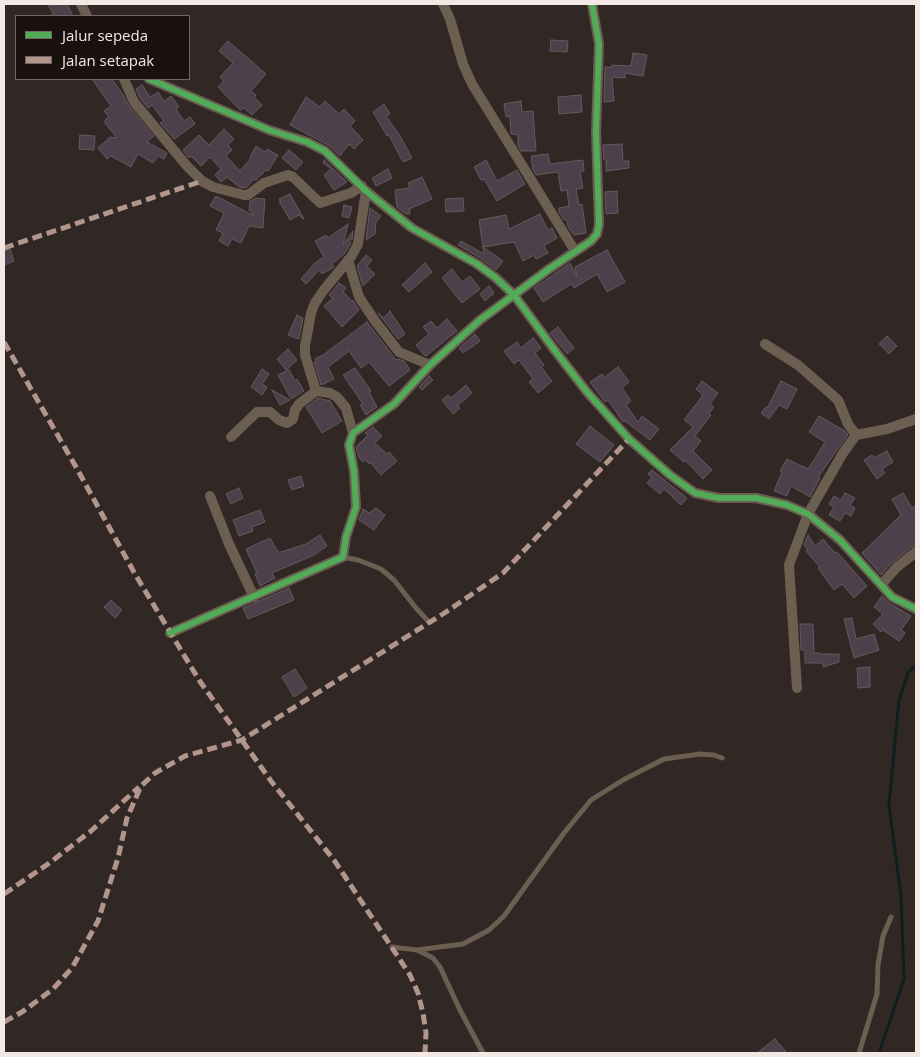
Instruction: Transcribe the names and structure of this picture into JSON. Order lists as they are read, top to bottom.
{
  "legend": ["Jalur sepeda", "Jalan setapak"]
}
